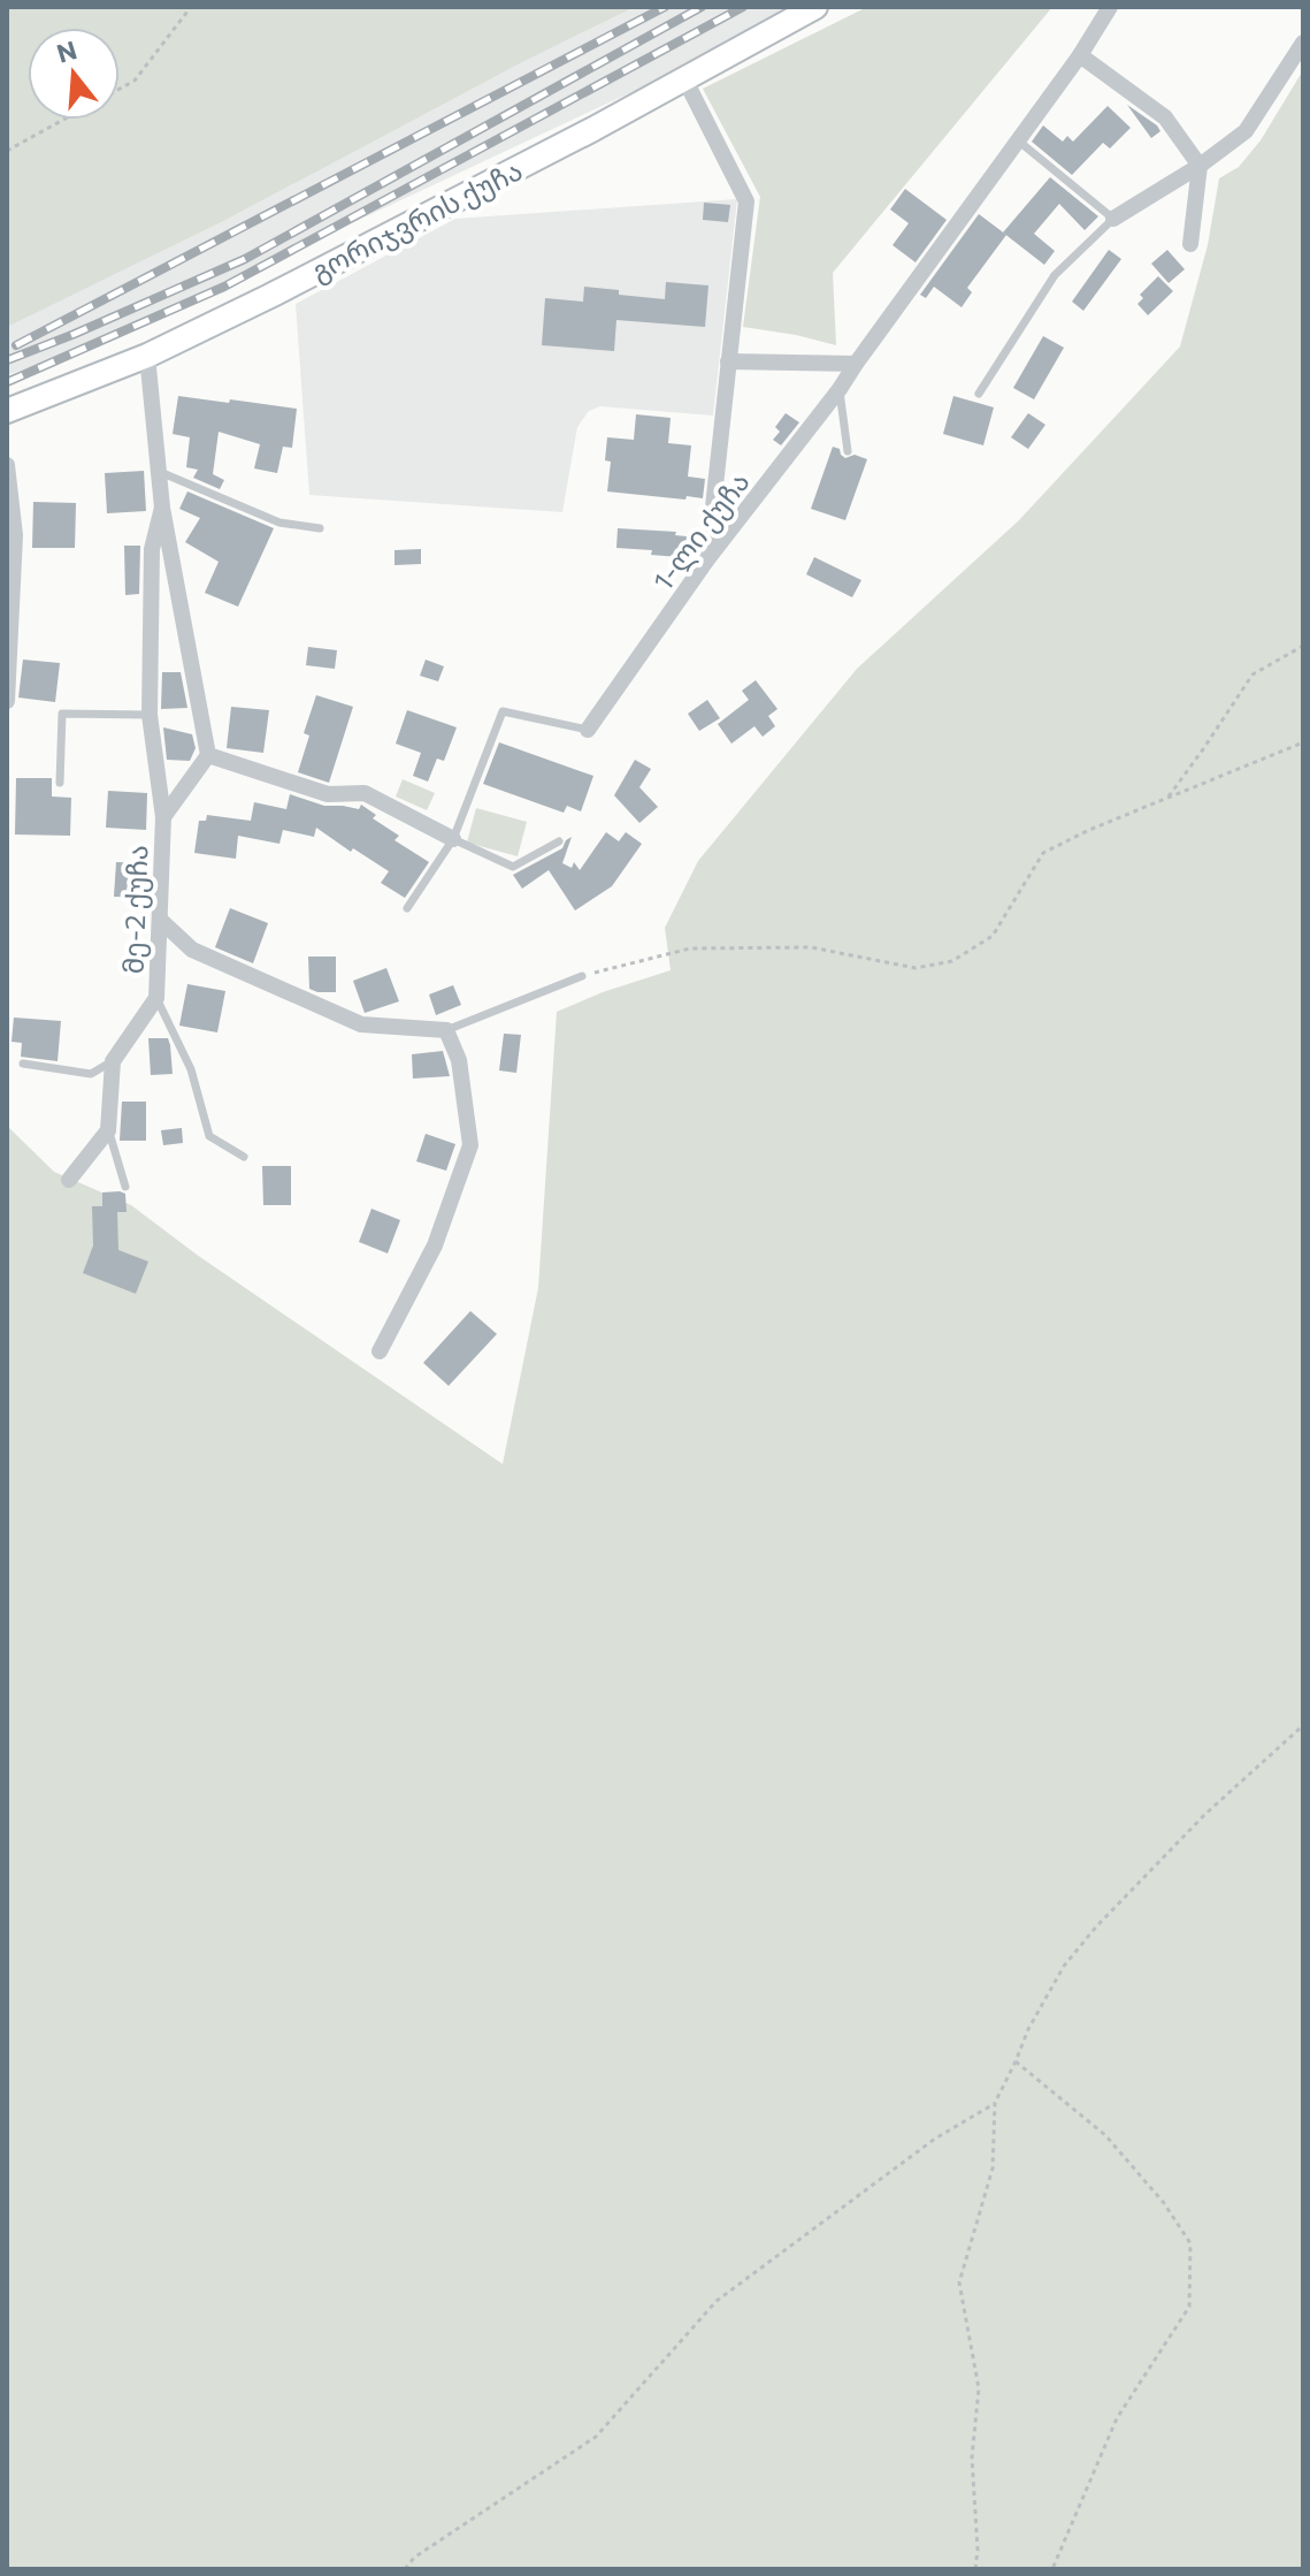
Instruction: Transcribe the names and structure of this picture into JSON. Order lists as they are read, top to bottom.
{
  "streets": {
    "main road": ["გორიჯვრის ქუჩა"],
    "street": ["1-ლი ქუჩა", "მე-2 ქუჩა"]
  },
  "crossings": [
    ["გორიჯვრის ქუჩა", "მე-2 ქუჩა"]
  ],
  "north": "top"
}
